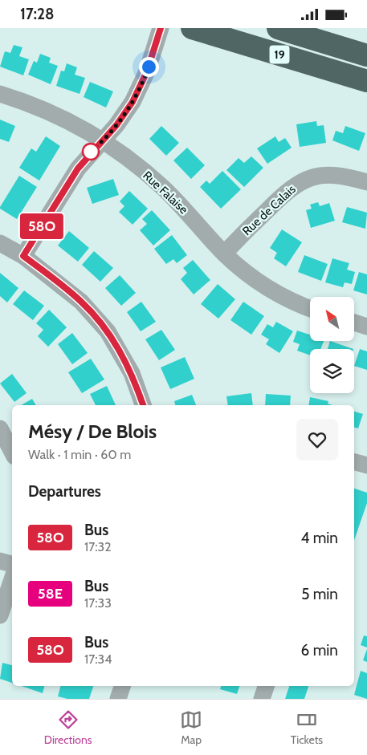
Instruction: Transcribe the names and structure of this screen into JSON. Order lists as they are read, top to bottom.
{
  "streets": {
    "highway": ["19"],
    "street": ["Rue Falaise", "Rue de Calais"]
  },
  "crossings": [
    ["Rue Falaise", "Rue de Calais"]
  ],
  "lines": ["bus line 58O"],
  "north": "top left",
  "page": {
    "status": "17:28",
    "on_map": "58O",
    "heading": [
      ["Mésy / De Blois", "Walk · 1 min · 60 m"],
      "Departures"
    ],
    "list": [
      {
        "mark": "58O",
        "name": "Bus",
        "note": "17:32",
        "value": "4 min"
      },
      {
        "mark": "58E",
        "name": "Bus",
        "note": "17:33",
        "value": "5 min"
      },
      {
        "mark": "58O",
        "name": "Bus",
        "note": "17:34",
        "value": "6 min"
      }
    ],
    "tabs": ["Directions", "Map", "Tickets"]
  }
}
